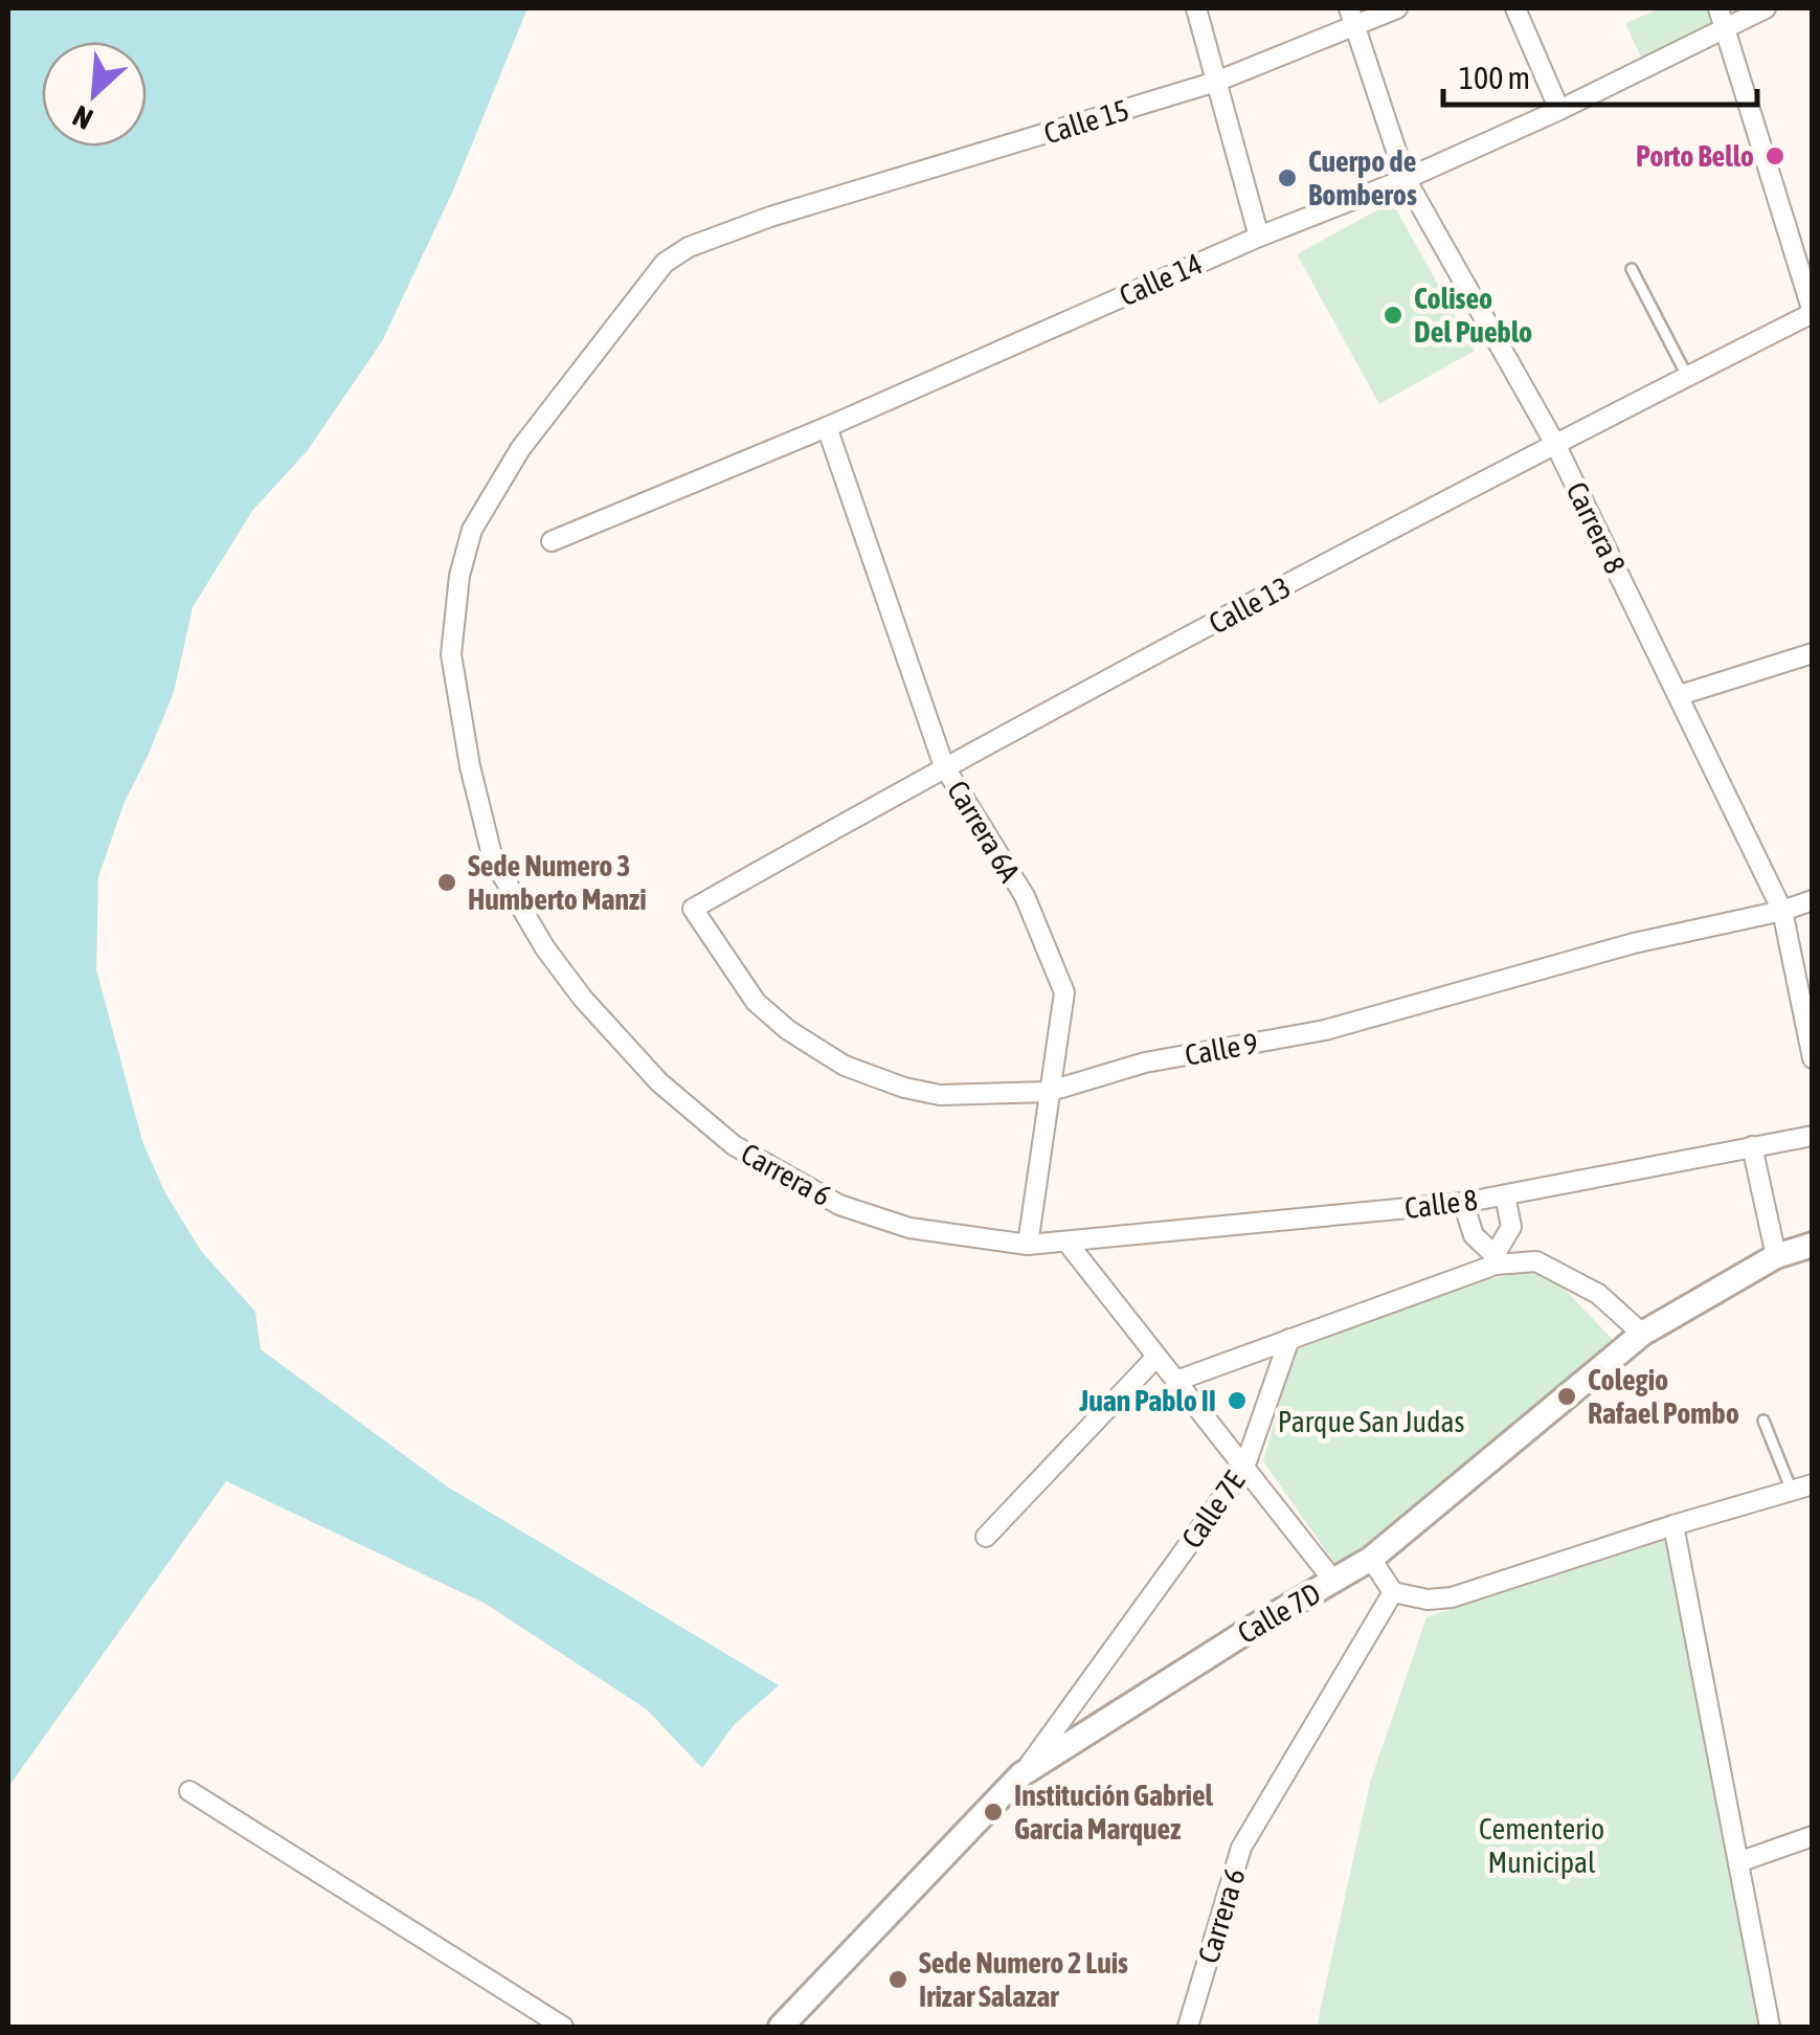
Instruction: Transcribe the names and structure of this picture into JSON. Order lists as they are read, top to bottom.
{
  "streets": {
    "main road": ["Calle 7D"],
    "street": [
      "Calle 15",
      "Calle 14",
      "Carrera 8",
      "Calle 13",
      "Carrera 6A",
      "Calle 9",
      "Carrera 6",
      "Calle 8",
      "Calle 7E"
    ]
  },
  "crossings": [
    ["Calle 15", "Carrera 8"],
    ["Calle 15", "Carrera 6"],
    ["Calle 14", "Carrera 8"],
    ["Calle 14", "Carrera 6A"],
    ["Carrera 8", "Calle 13"],
    ["Carrera 8", "Calle 9"],
    ["Calle 13", "Carrera 6A"],
    ["Calle 13", "Calle 9"],
    ["Carrera 6A", "Calle 9"],
    ["Carrera 6A", "Carrera 6"],
    ["Carrera 6", "Calle 8"],
    ["Calle 7E", "Calle 7D"]
  ],
  "parks": ["Parque San Judas", "Cementerio Municipal"],
  "places": [
    "Porto Bello",
    "Cuerpo de Bomberos",
    "Coliseo Del Pueblo",
    "Sede Numero 3 Humberto Manzi",
    "Colegio Rafael Pombo",
    "Juan Pablo II",
    "Institución Gabriel Garcia Marquez",
    "Sede Numero 2 Luis Irizar Salazar"
  ],
  "scale_bar": "100 m",
  "north": "bottom left"
}
